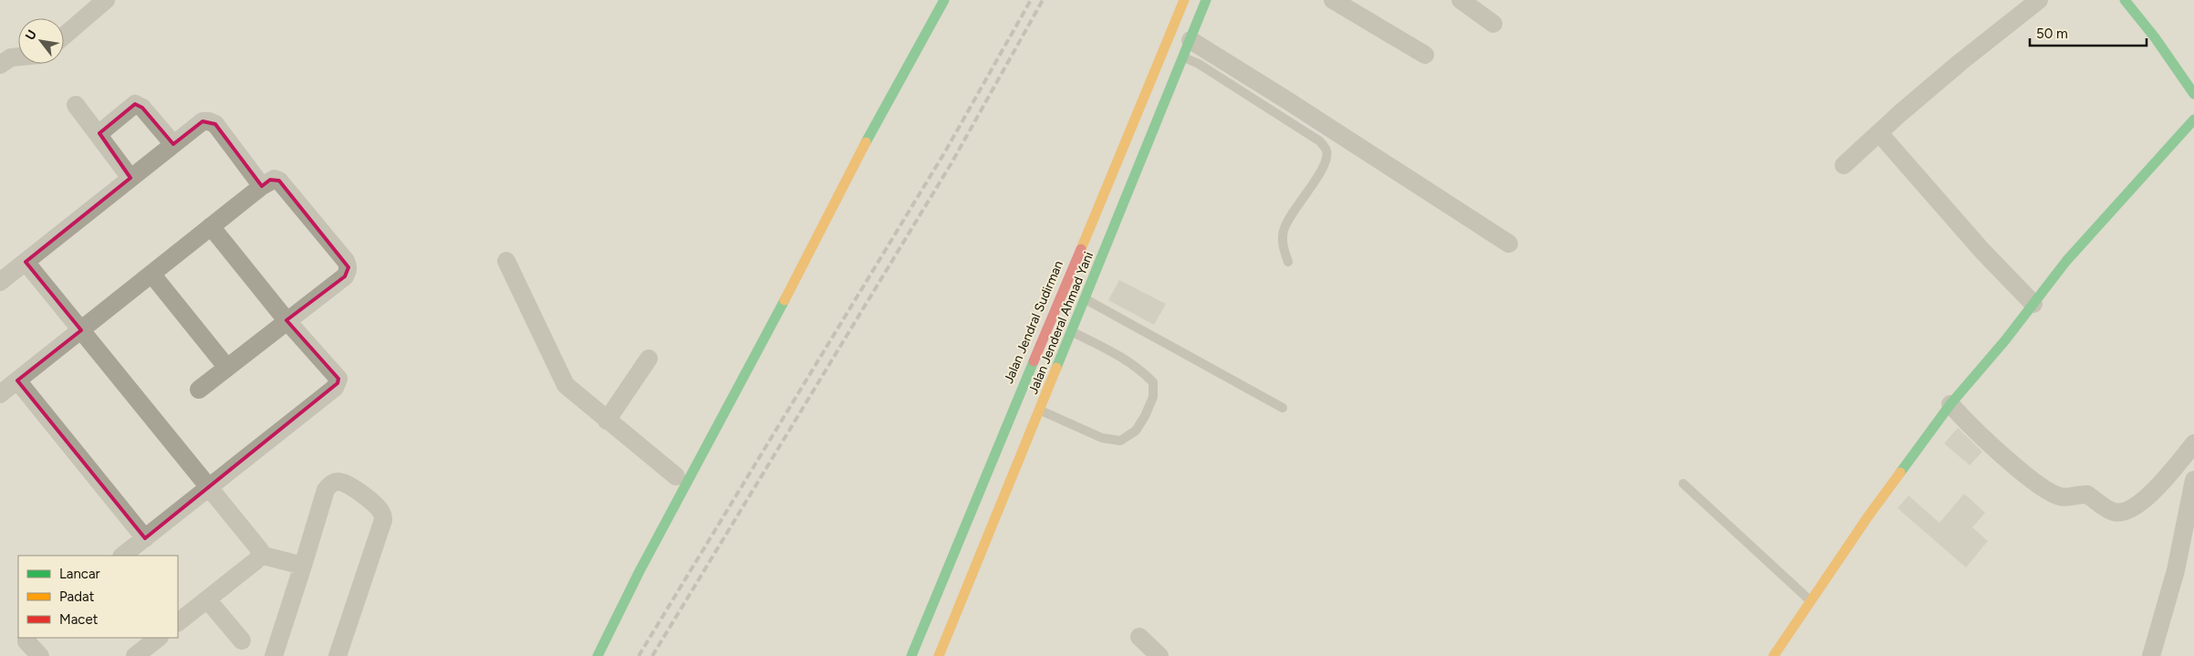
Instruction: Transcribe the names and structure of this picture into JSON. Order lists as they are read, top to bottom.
{
  "streets": {
    "main road": ["Jalan Jendral Sudirman", "Jalan Jenderal Ahmad Yani"]
  },
  "crossings": [
    ["Jalan Jendral Sudirman", "Jalan Jenderal Ahmad Yani"]
  ],
  "legend": ["Lancar", "Padat", "Macet"],
  "scale_bar": "50 m",
  "north": "top left"
}
